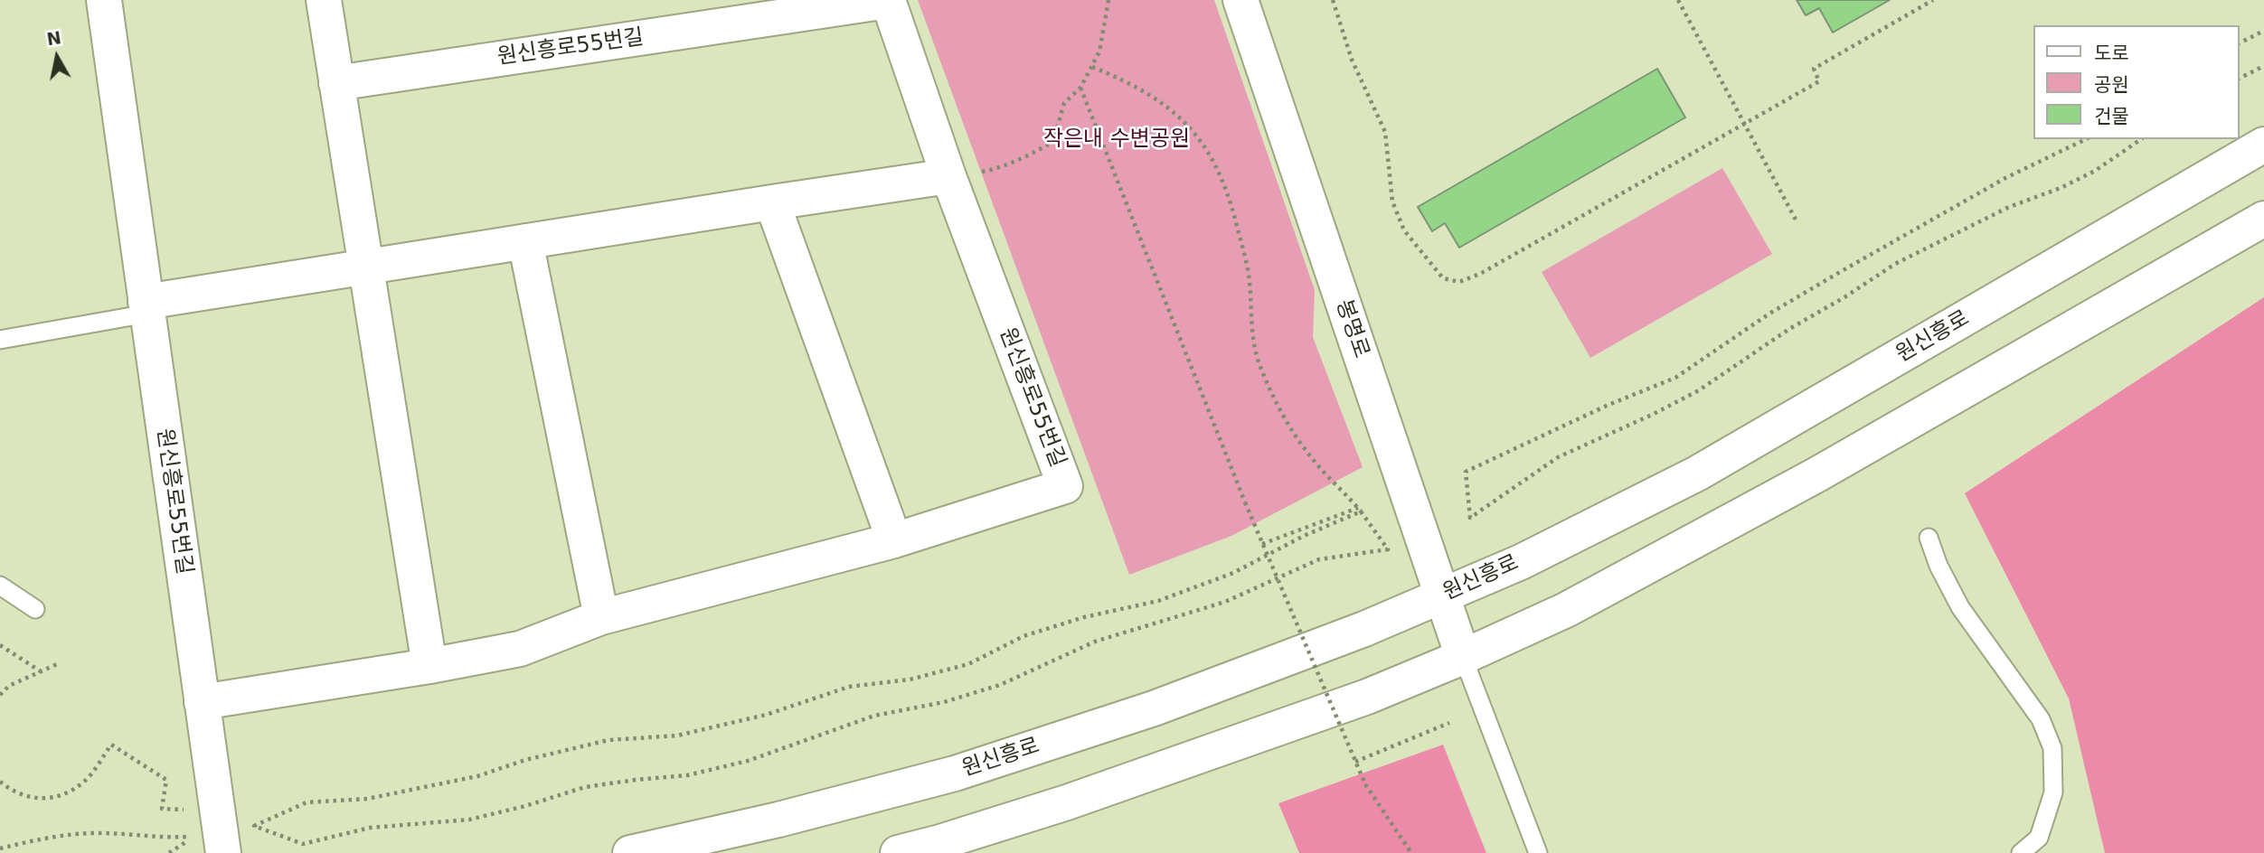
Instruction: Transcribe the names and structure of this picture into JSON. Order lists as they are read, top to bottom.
{
  "streets": {
    "street": ["원신흥로55번길", "봉명로", "원신흥로"]
  },
  "crossings": [
    ["봉명로", "원신흥로"]
  ],
  "parks": ["작은내 수변공원"],
  "legend": ["도로", "공원", "건물"],
  "north": "top"
}
